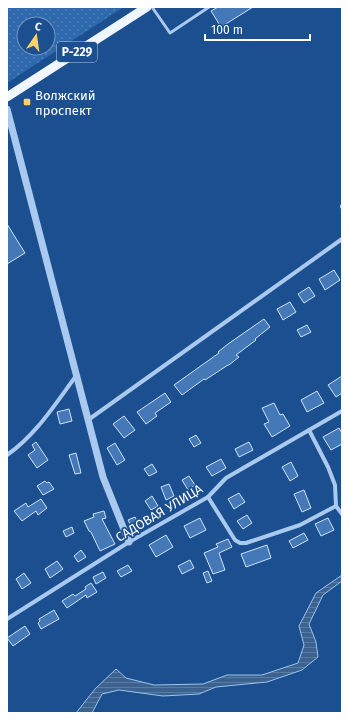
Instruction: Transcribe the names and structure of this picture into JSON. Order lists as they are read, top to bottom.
{
  "streets": {
    "main road": ["Р-229"],
    "street": ["САДОВАЯ УЛИЦА"]
  },
  "places": {
    "transit": ["Волжский проспект"]
  },
  "scale_bar": "100 m",
  "north": "top"
}
